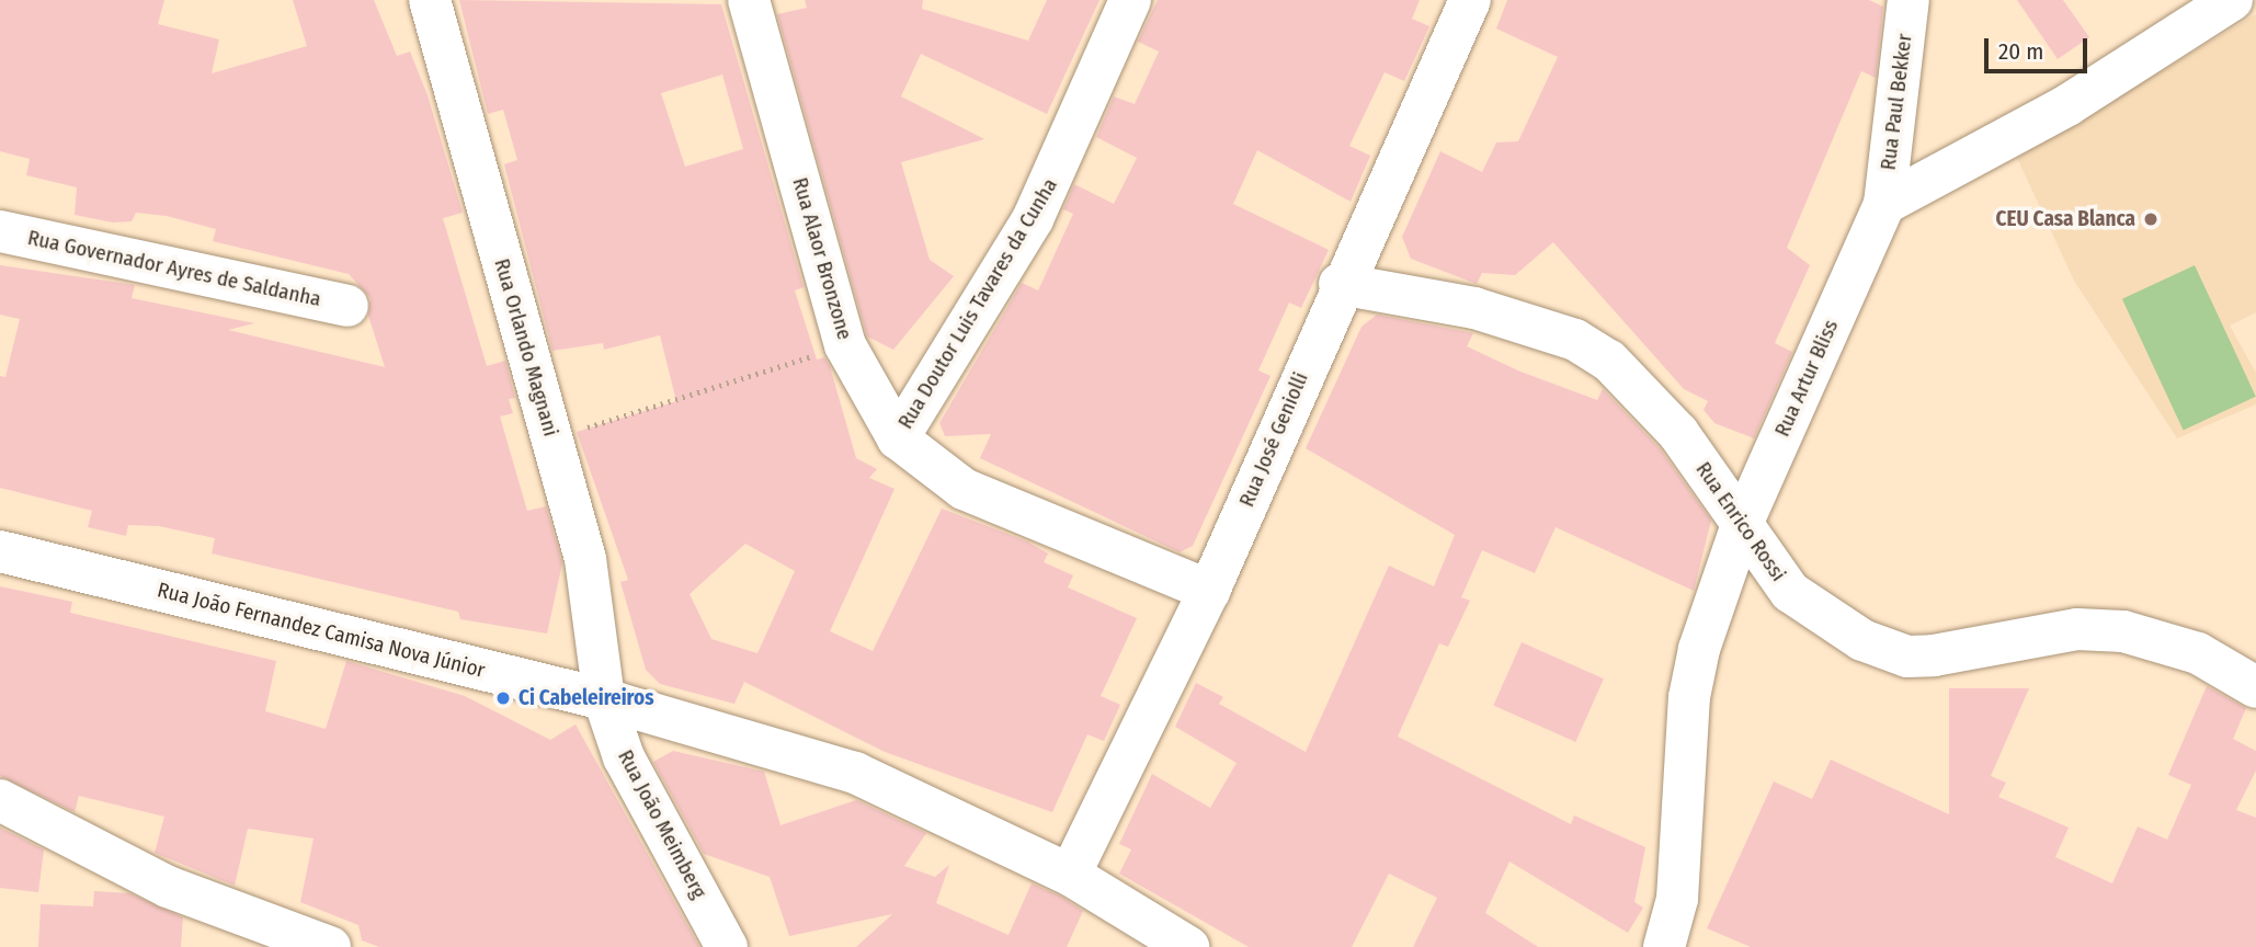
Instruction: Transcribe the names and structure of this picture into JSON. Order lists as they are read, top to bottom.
{
  "streets": {
    "street": [
      "Rua Paul Bekker",
      "Rua Alaor Bronzone",
      "Rua Governador Ayres de Saldanha",
      "Rua Doutor Luis Tavares da Cunha",
      "Rua Orlando Magnani",
      "Rua Artur Bliss",
      "Rua José Geniolli",
      "Rua Enrico Rossi",
      "Rua João Fernandez Camisa Nova Júnior",
      "Rua João Meimberg"
    ]
  },
  "crossings": [
    ["Rua Paul Bekker", "Rua Artur Bliss"],
    ["Rua Alaor Bronzone", "Rua Doutor Luis Tavares da Cunha"],
    ["Rua Alaor Bronzone", "Rua José Geniolli"],
    ["Rua Orlando Magnani", "Rua João Fernandez Camisa Nova Júnior"],
    ["Rua Orlando Magnani", "Rua João Meimberg"],
    ["Rua Artur Bliss", "Rua Enrico Rossi"],
    ["Rua José Geniolli", "Rua Enrico Rossi"],
    ["Rua José Geniolli", "Rua João Fernandez Camisa Nova Júnior"],
    ["Rua João Fernandez Camisa Nova Júnior", "Rua João Meimberg"]
  ],
  "places": ["CEU Casa Blanca", "Ci Cabeleireiros"],
  "scale_bar": "20 m"
}
